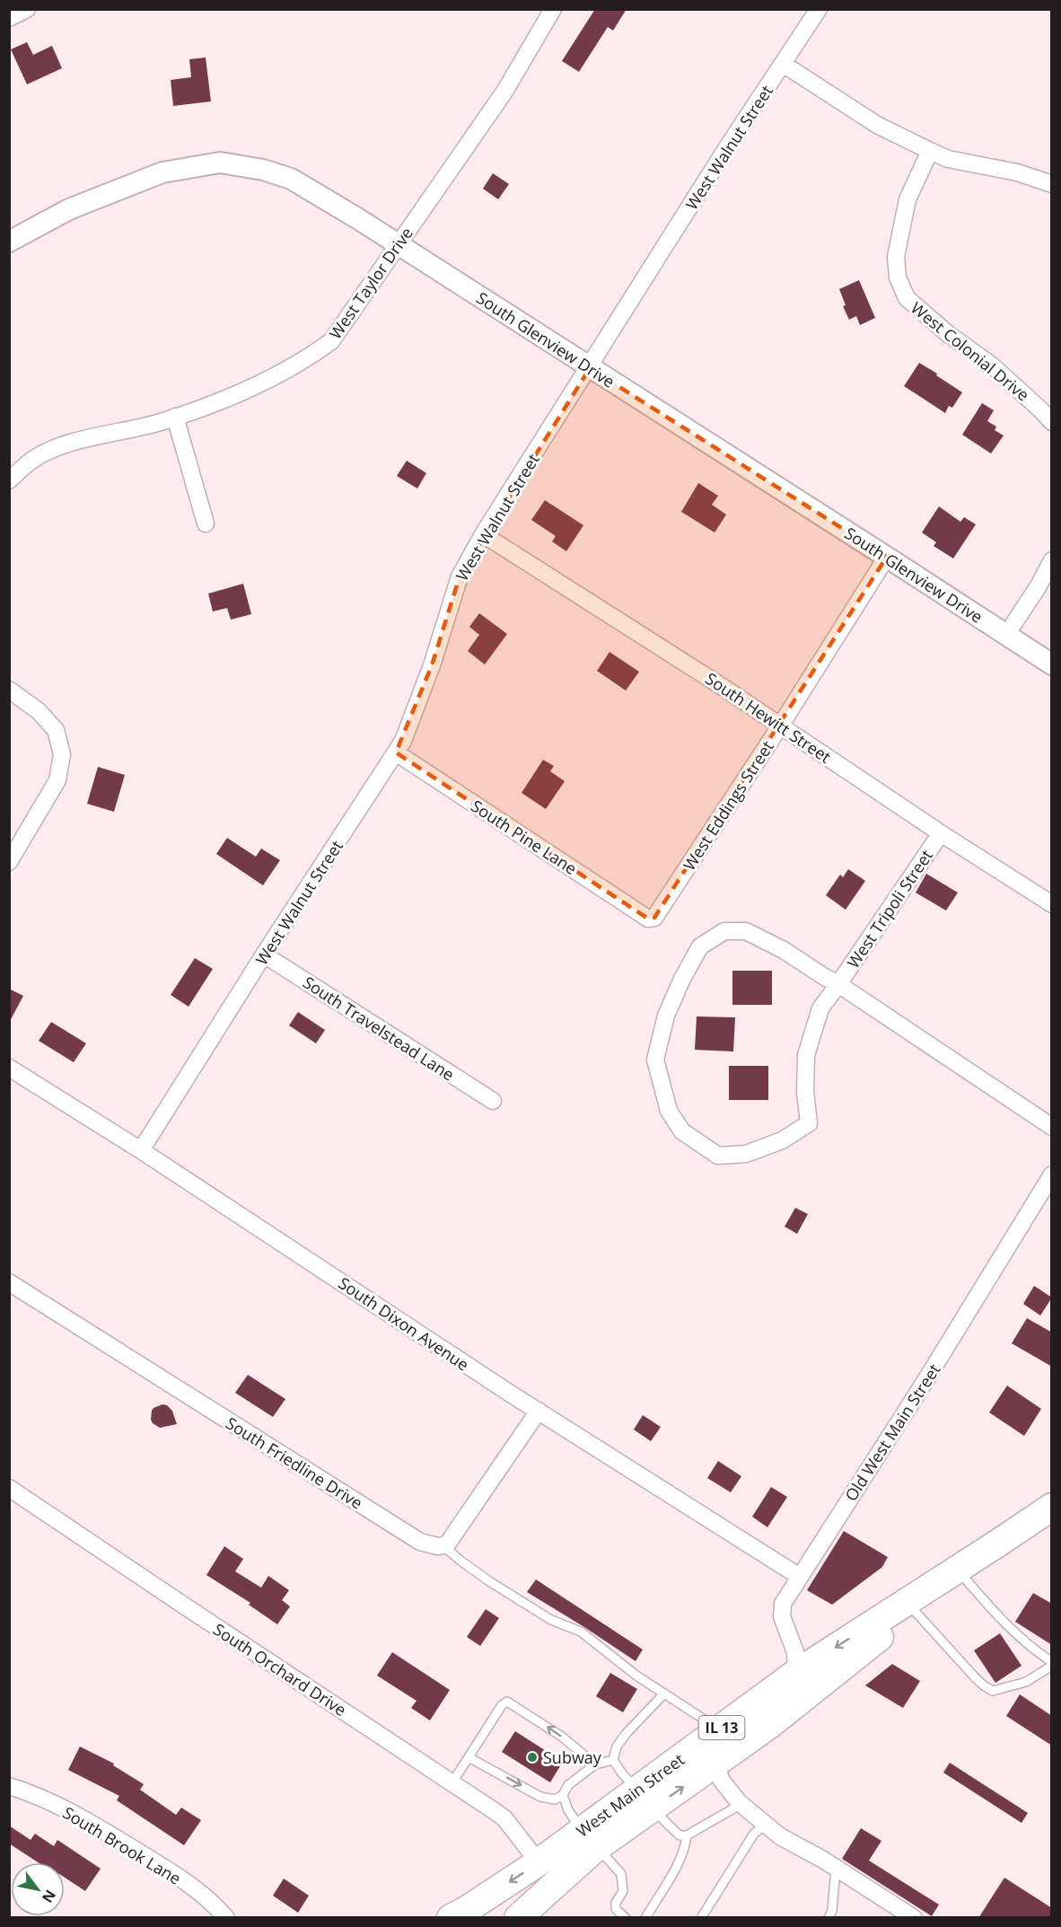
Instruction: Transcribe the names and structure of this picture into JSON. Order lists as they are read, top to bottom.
{
  "streets": {
    "highway": ["IL 13", "West Main Street"],
    "street": [
      "West Walnut Street",
      "West Taylor Drive",
      "South Glenview Drive",
      "West Colonial Drive",
      "South Hewitt Street",
      "West Eddings Street",
      "South Pine Lane",
      "West Tripoli Street",
      "South Travelstead Lane",
      "South Dixon Avenue",
      "Old West Main Street",
      "South Friedline Drive",
      "South Orchard Drive",
      "South Brook Lane"
    ]
  },
  "crossings": [
    ["West Walnut Street", "South Glenview Drive"],
    ["West Walnut Street", "South Hewitt Street"],
    ["West Walnut Street", "South Pine Lane"],
    ["West Walnut Street", "South Travelstead Lane"],
    ["West Walnut Street", "South Dixon Avenue"],
    ["West Taylor Drive", "South Glenview Drive"],
    ["South Glenview Drive", "West Eddings Street"],
    ["South Hewitt Street", "West Eddings Street"],
    ["South Hewitt Street", "West Tripoli Street"],
    ["West Eddings Street", "South Pine Lane"],
    ["South Dixon Avenue", "Old West Main Street"],
    ["Old West Main Street", "West Main Street"],
    ["South Orchard Drive", "West Main Street"]
  ],
  "places": ["Subway"],
  "north": "bottom right"
}
